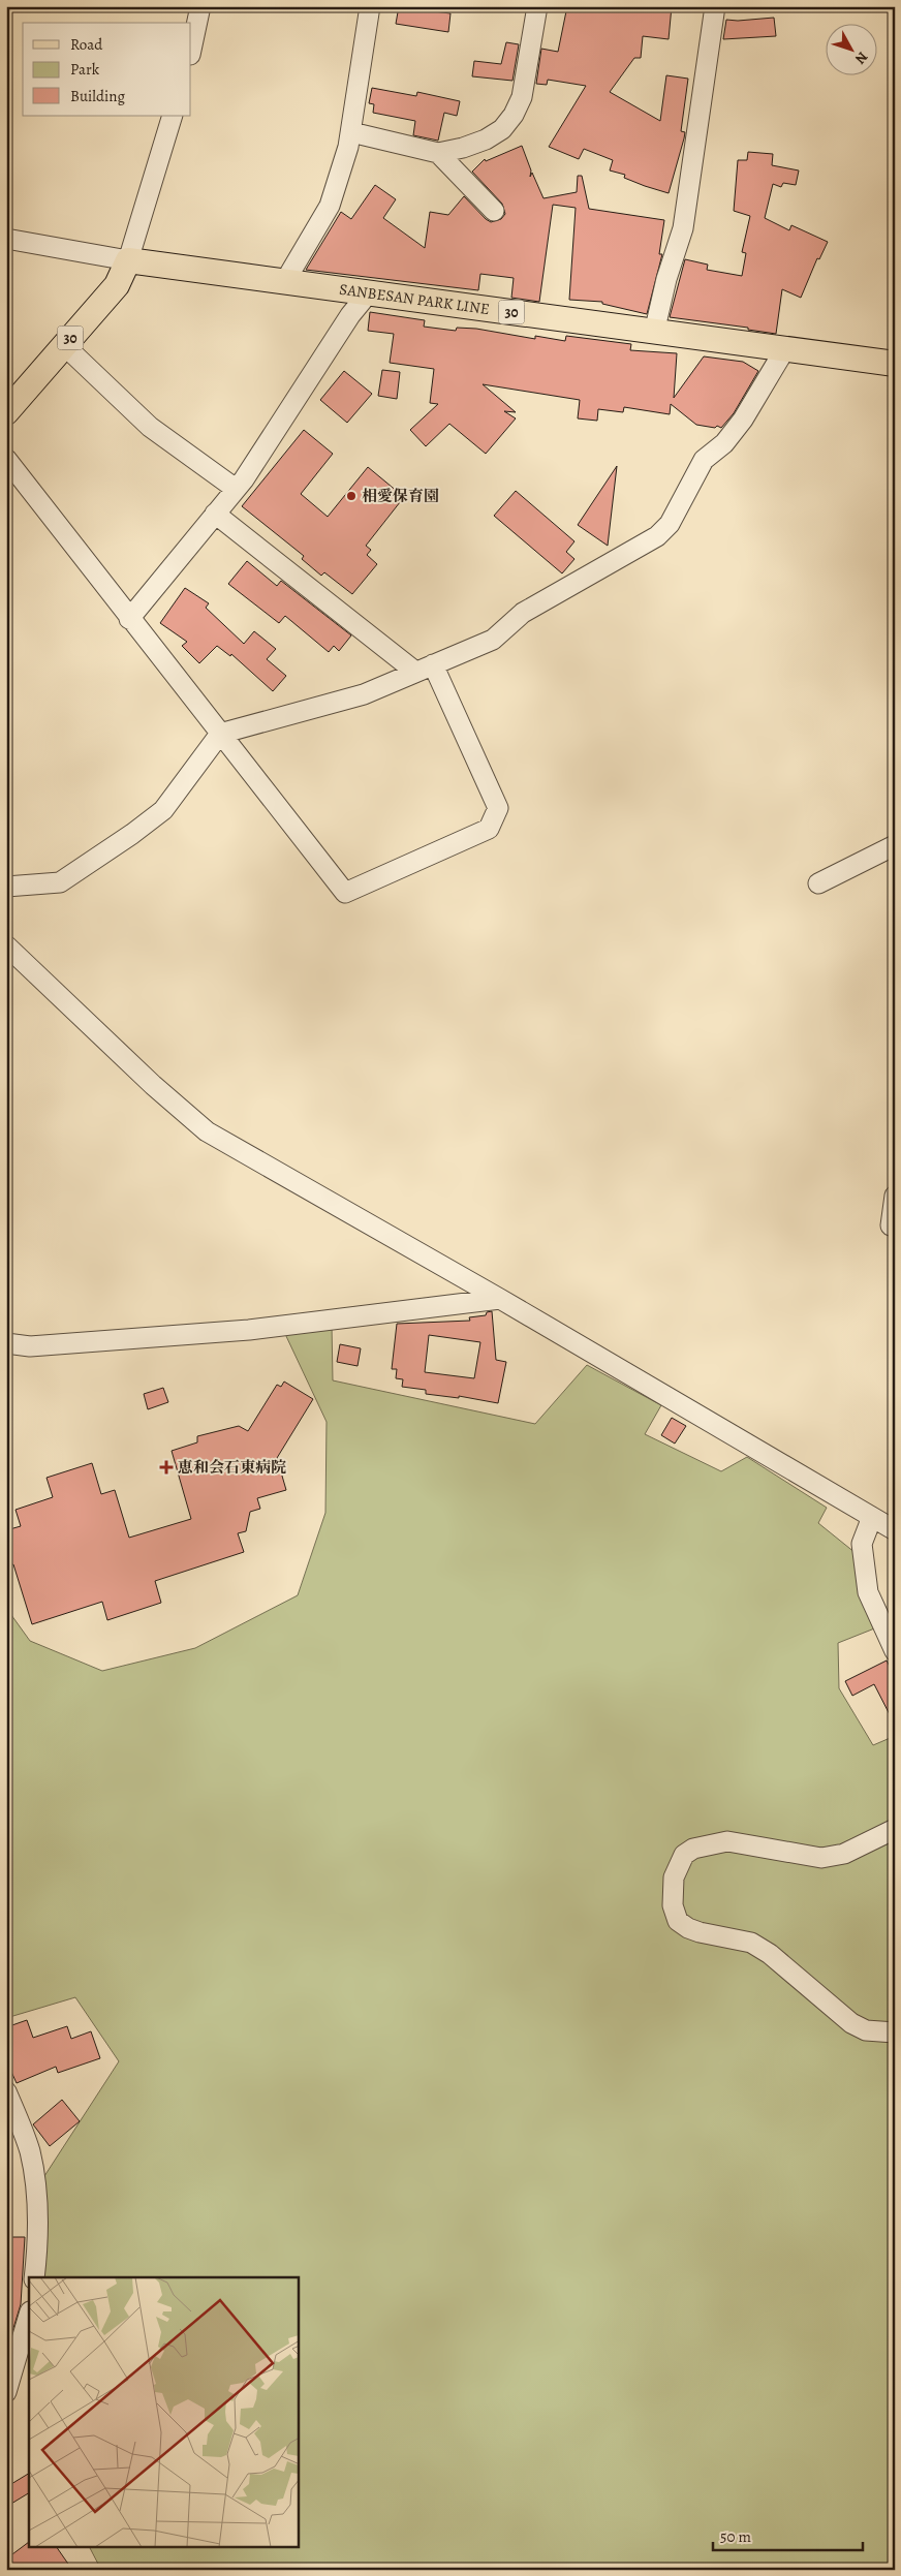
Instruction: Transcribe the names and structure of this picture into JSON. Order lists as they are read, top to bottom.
{
  "streets": {
    "main road": ["SANBESAN PARK LINE", "30"]
  },
  "crossings": [
    ["SANBESAN PARK LINE", "30"]
  ],
  "places": {
    "other": ["相愛保育園"],
    "health": ["恵和会石東病院"]
  },
  "legend": ["Road", "Park", "Building"],
  "scale_bar": "50 m",
  "north": "bottom right"
}
